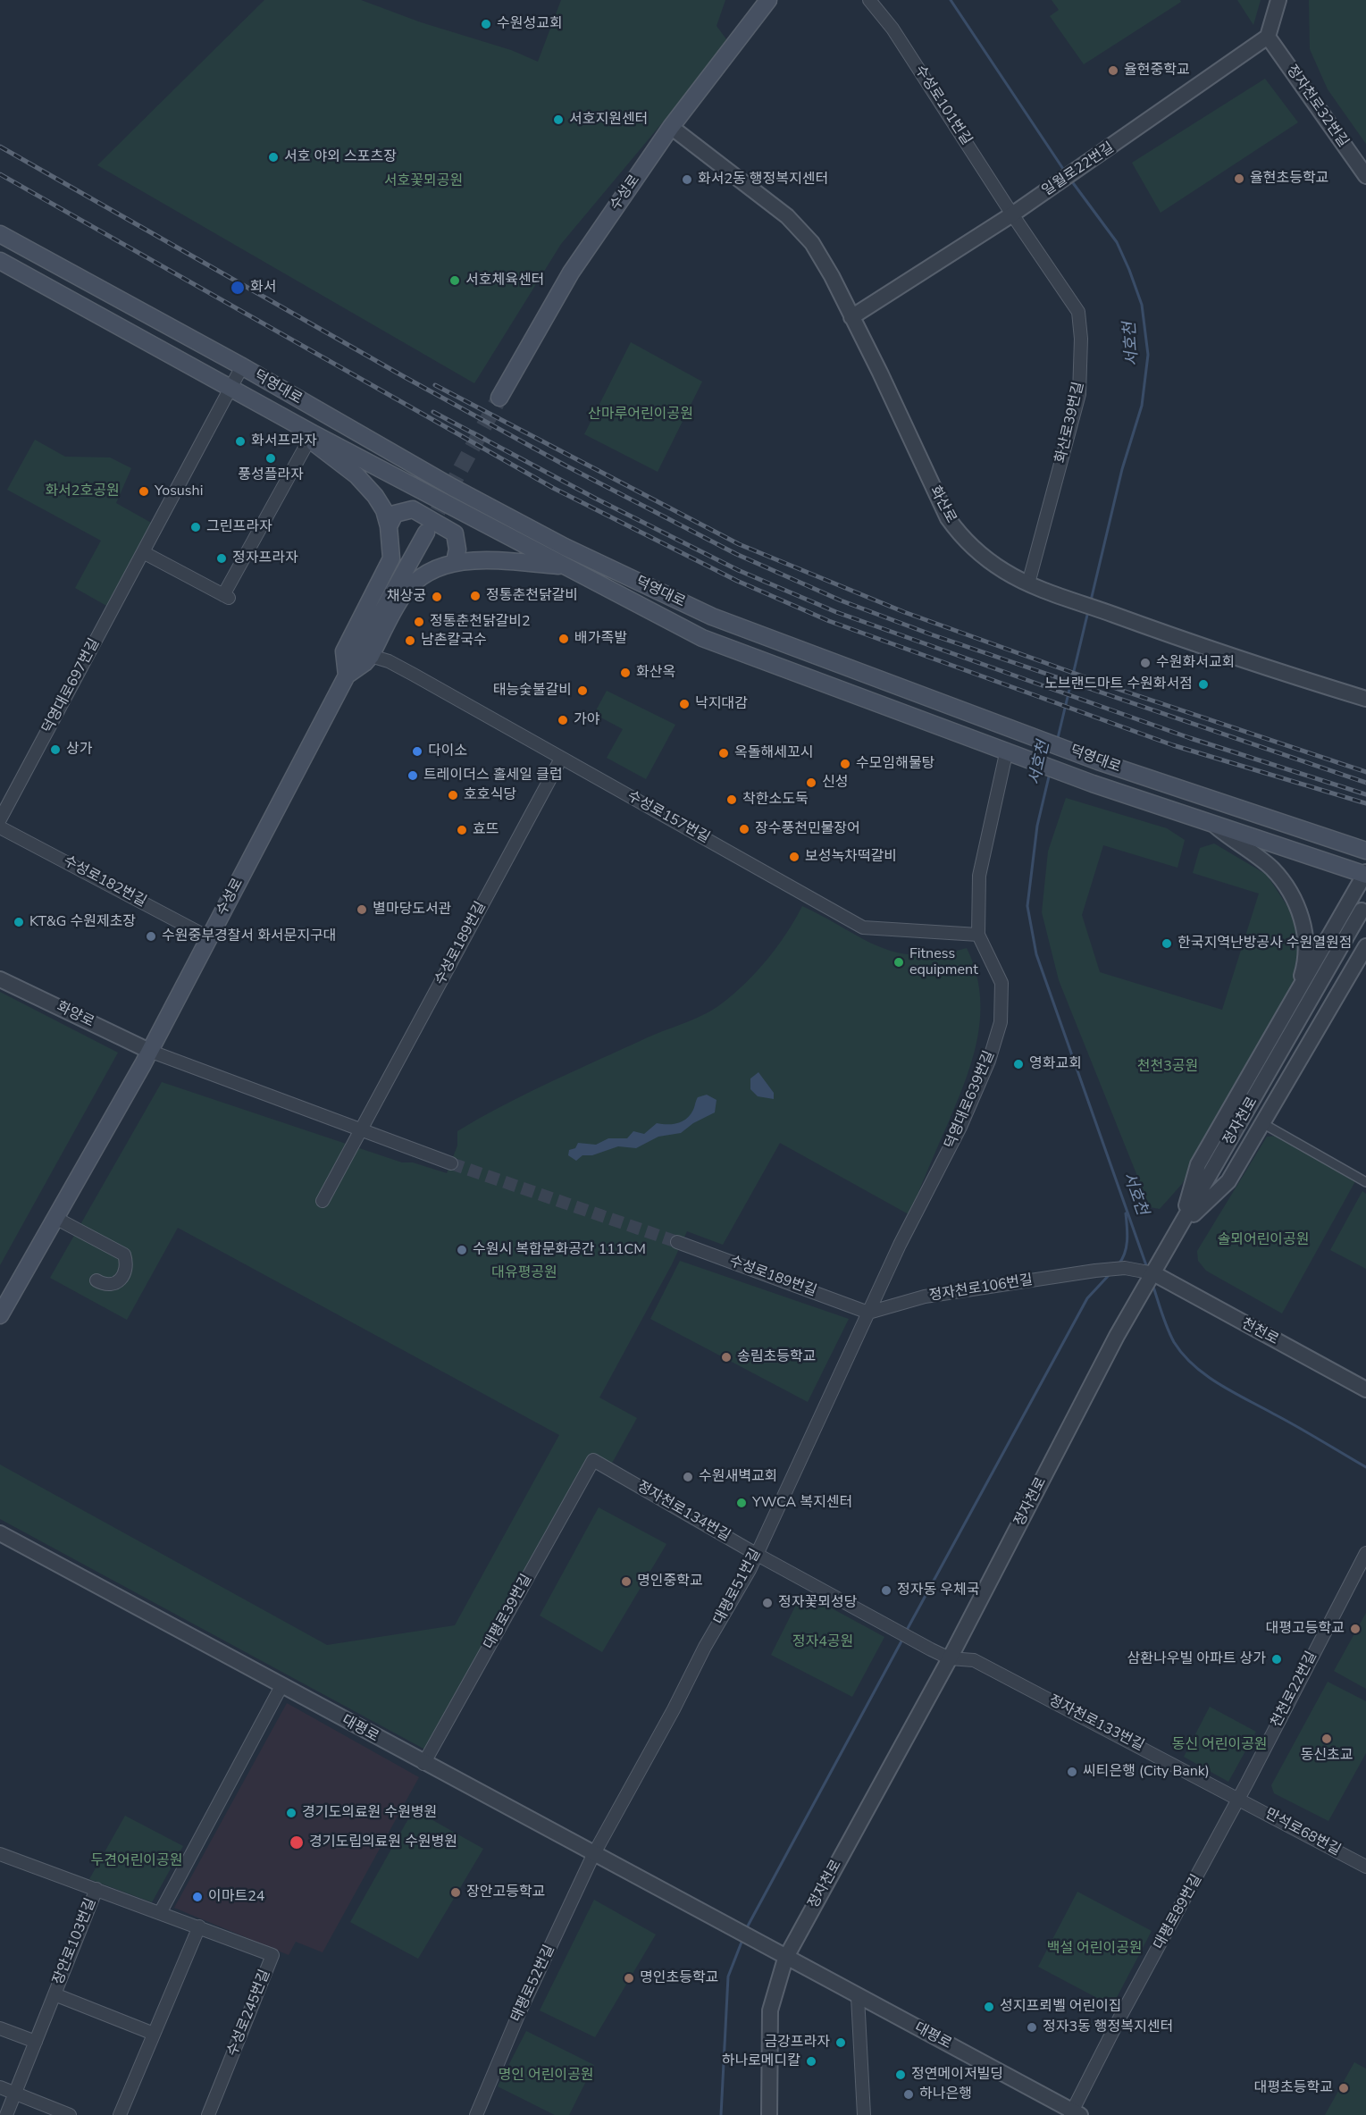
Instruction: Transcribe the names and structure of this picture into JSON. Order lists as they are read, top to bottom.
{
  "streets": {
    "main road": ["수성로", "덕영대로"],
    "street": [
      "수성로101번길",
      "정자천로32번길",
      "일월로22번길",
      "화산로39번길",
      "화산로",
      "덕영대로697번길",
      "수성로157번길",
      "수성로182번길",
      "수성로189번길",
      "화양로",
      "덕영대로639번길",
      "정자천로",
      "정자천로106번길",
      "천천로",
      "정자천로134번길",
      "대평로51번길",
      "대평로39번길",
      "천천로22번길",
      "정자천로133번길",
      "대평로",
      "만석로68번길",
      "대평로89번길",
      "장안로103번길",
      "태평로52번길",
      "수성로245번길"
    ]
  },
  "crossings": [
    ["수성로101번길", "일월로22번길"],
    ["수성로101번길", "화산로39번길"],
    ["정자천로32번길", "일월로22번길"],
    ["일월로22번길", "화산로39번길"],
    ["일월로22번길", "화산로"],
    ["수성로", "화산로"],
    ["수성로", "수성로182번길"],
    ["수성로", "화양로"],
    ["덕영대로", "덕영대로697번길"],
    ["덕영대로", "덕영대로639번길"],
    ["화산로39번길", "화산로"],
    ["수성로157번길", "수성로189번길"],
    ["수성로157번길", "덕영대로639번길"],
    ["수성로189번길", "덕영대로639번길"],
    ["수성로189번길", "정자천로106번길"],
    ["수성로189번길", "대평로51번길"],
    ["덕영대로639번길", "정자천로106번길"],
    ["덕영대로639번길", "대평로51번길"],
    ["정자천로", "정자천로106번길"],
    ["정자천로", "천천로"],
    ["정자천로", "정자천로134번길"],
    ["정자천로", "정자천로133번길"],
    ["정자천로", "대평로"],
    ["정자천로106번길", "천천로"],
    ["정자천로106번길", "대평로51번길"],
    ["정자천로134번길", "대평로51번길"],
    ["정자천로134번길", "대평로39번길"],
    ["정자천로134번길", "정자천로133번길"],
    ["대평로51번길", "대평로"],
    ["대평로51번길", "태평로52번길"],
    ["대평로39번길", "대평로"],
    ["천천로22번길", "정자천로133번길"],
    ["천천로22번길", "만석로68번길"],
    ["천천로22번길", "대평로89번길"],
    ["정자천로133번길", "만석로68번길"],
    ["정자천로133번길", "대평로89번길"],
    ["대평로", "대평로89번길"],
    ["대평로", "태평로52번길"],
    ["만석로68번길", "대평로89번길"],
    ["장안로103번길", "수성로245번길"]
  ],
  "water": ["서호천"],
  "parks": [
    "서호꽃뫼공원",
    "산마루어린이공원",
    "화서2호공원",
    "천천3공원",
    "솔뫼어린이공원",
    "대유평공원",
    "정자4공원",
    "동신 어린이공원",
    "두견어린이공원",
    "백설 어린이공원",
    "명인 어린이공원"
  ],
  "places": [
    "수원성교회",
    "율현중학교",
    "서호지원센터",
    "서호 야외 스포츠장",
    "율현초등학교",
    "화서2동 행정복지센터",
    "서호체육센터",
    "화서",
    "화서프라자",
    "풍성플라자",
    "Yosushi",
    "그린프라자",
    "정자프라자",
    "정통춘천닭갈비",
    "채상궁",
    "정통춘천닭갈비2",
    "배가족발",
    "남촌칼국수",
    "수원화서교회",
    "화산옥",
    "노브랜드마트 수원화서점",
    "태능숯불갈비",
    "낙지대감",
    "가야",
    "상가",
    "다이소",
    "옥돌해세꼬시",
    "수모임해물탕",
    "트레이더스 홀세일 클럽",
    "신성",
    "호호식당",
    "착한소도둑",
    "장수풍천민물장어",
    "효뜨",
    "보성녹차떡갈비",
    "별마당도서관",
    "KT&G 수원제초장",
    "수원중부경찰서 화서문지구대",
    "한국지역난방공사 수원열원점",
    "Fitness equipment",
    "영화교회",
    "수원시 복합문화공간 111CM",
    "송림초등학교",
    "수원새벽교회",
    "YWCA 복지센터",
    "명인중학교",
    "정자동 우체국",
    "정자꽃뫼성당",
    "대평고등학교",
    "삼환나우빌 아파트 상가",
    "동신초교",
    "씨티은행 (City Bank)",
    "경기도의료원 수원병원",
    "경기도립의료원 수원병원",
    "장안고등학교",
    "이마트24",
    "명인초등학교",
    "성지프뢰벨 어린이집",
    "정자3동 행정복지센터",
    "금강프라자",
    "하나로메디칼",
    "정연메이저빌딩",
    "대평초등학교",
    "하나은행"
  ]
}
